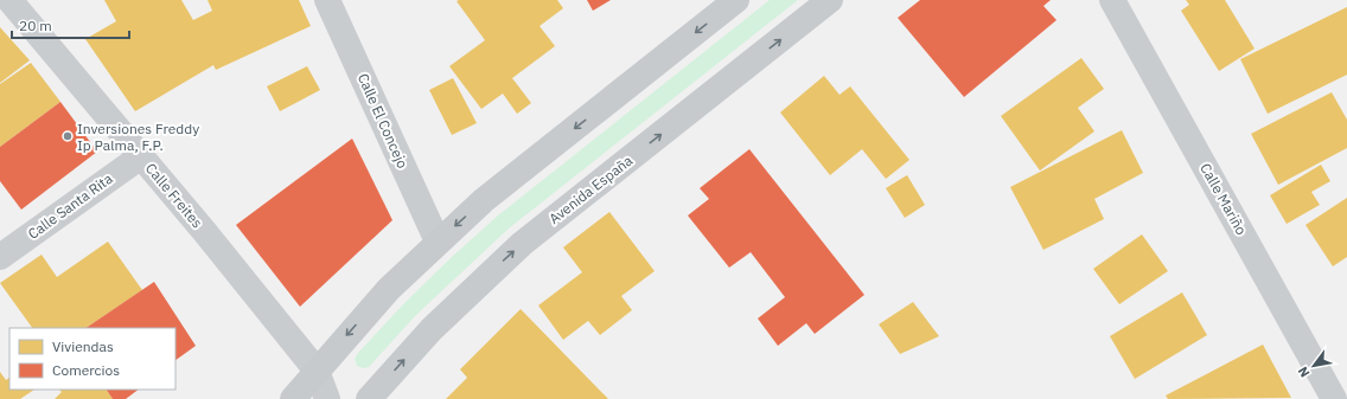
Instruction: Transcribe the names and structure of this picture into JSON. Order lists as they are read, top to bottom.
{
  "streets": {
    "main road": ["Avenida España"],
    "street": [
      "Calle El Concejo",
      "Calle Freites",
      "Calle Mariño",
      "Calle Santa Rita"
    ]
  },
  "crossings": [
    ["Calle Freites", "Calle Santa Rita"]
  ],
  "places": ["Inversiones Freddy Ip Palma, F.P."],
  "legend": ["Viviendas", "Comercios"],
  "scale_bar": "20 m",
  "north": "bottom left"
}
